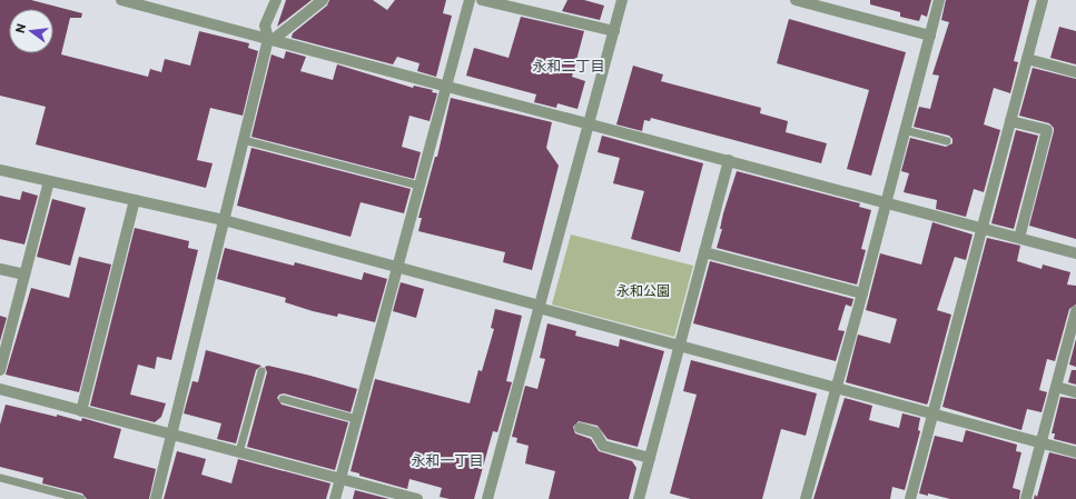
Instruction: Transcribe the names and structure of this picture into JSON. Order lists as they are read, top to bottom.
{
  "districts": ["永和二丁目", "永和一丁目"],
  "parks": ["永和公園"],
  "north": "left"
}
